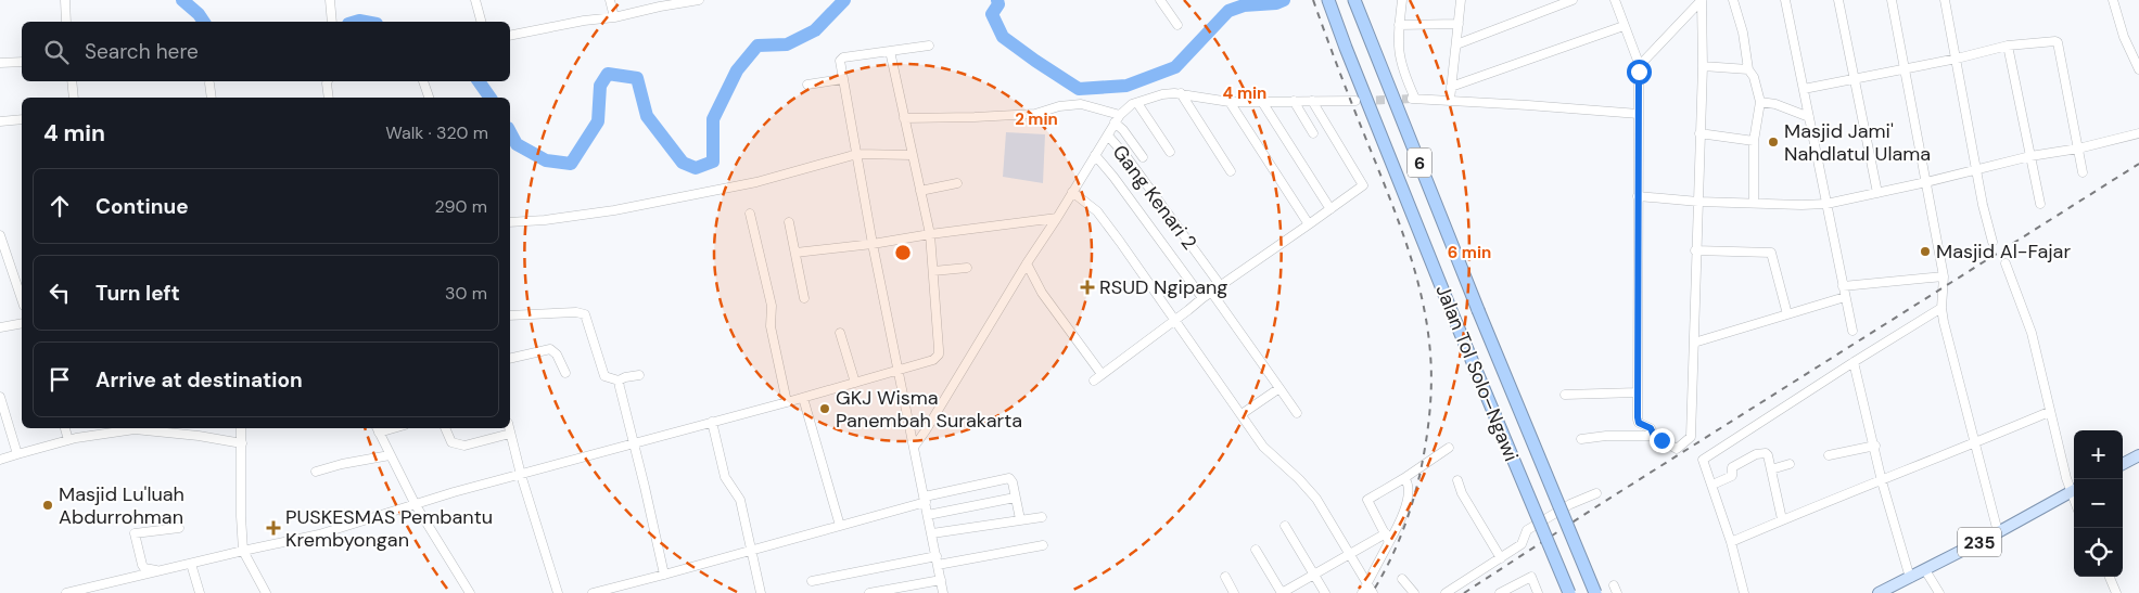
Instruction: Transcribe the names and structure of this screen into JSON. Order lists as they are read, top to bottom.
{
  "streets": {
    "highway": ["6", "Jalan Tol Solo–Ngawi"],
    "main road": ["235"],
    "street": ["Gang Kenari 2"]
  },
  "places": {
    "other": [
      "Masjid Jami' Nahdlatul Ulama",
      "Masjid Al-Fajar",
      "GKJ Wisma Panembah Surakarta",
      "Masjid Lu'luah Abdurrohman"
    ],
    "health": ["RSUD Ngipang", "PUSKESMAS Pembantu Krembyongan"]
  },
  "page": {
    "search": "Search here",
    "heading": ["4 min", "Walk · 320 m"],
    "list": [
      ["Continue", "290 m"],
      ["Turn left", "30 m"],
      "Arrive at destination"
    ],
    "map_buttons": ["+", "−"]
  },
  "rings": ["4 min", "2 min", "6 min"]
}
